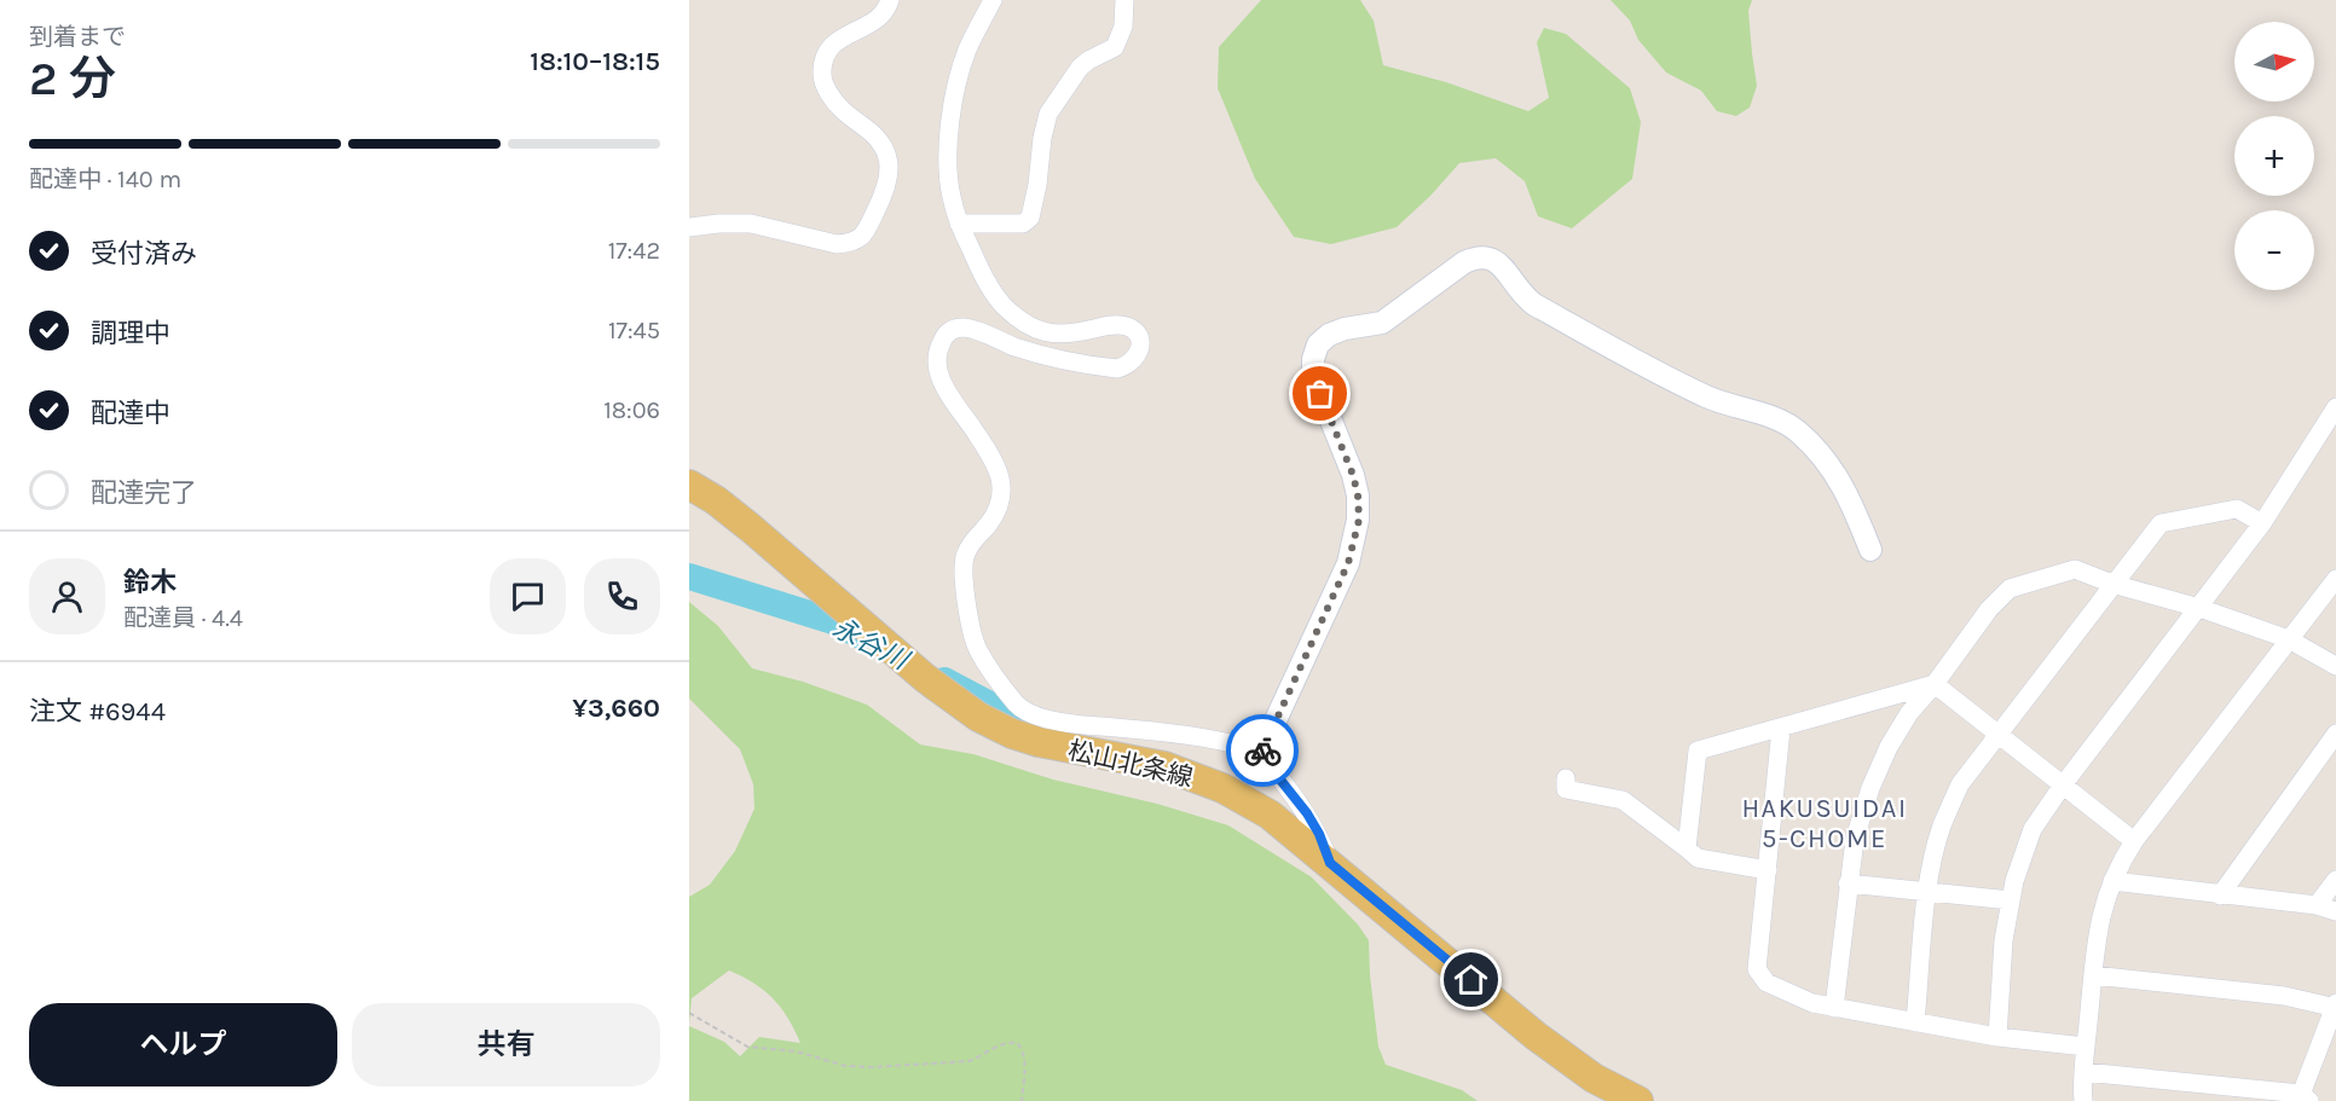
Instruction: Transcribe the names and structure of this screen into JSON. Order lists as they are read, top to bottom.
{
  "streets": {
    "main road": ["松山北条線"]
  },
  "districts": ["HAKUSUIDAI 5-CHOME"],
  "water": ["永谷川"],
  "north": "right",
  "page": {
    "heading": ["2 分", "到着まで", "18:10–18:15"],
    "panel": [
      "鈴木",
      "配達員 · 4.4",
      "注文 #6944",
      "¥3,660"
    ],
    "map_buttons": ["+", "−"],
    "bar": "配達中 · 140 m",
    "list": [
      ["受付済み", "17:42"],
      ["調理中", "17:45"],
      ["配達中", "18:06"],
      "配達完了"
    ],
    "buttons": ["ヘルプ", "共有"]
  }
}
